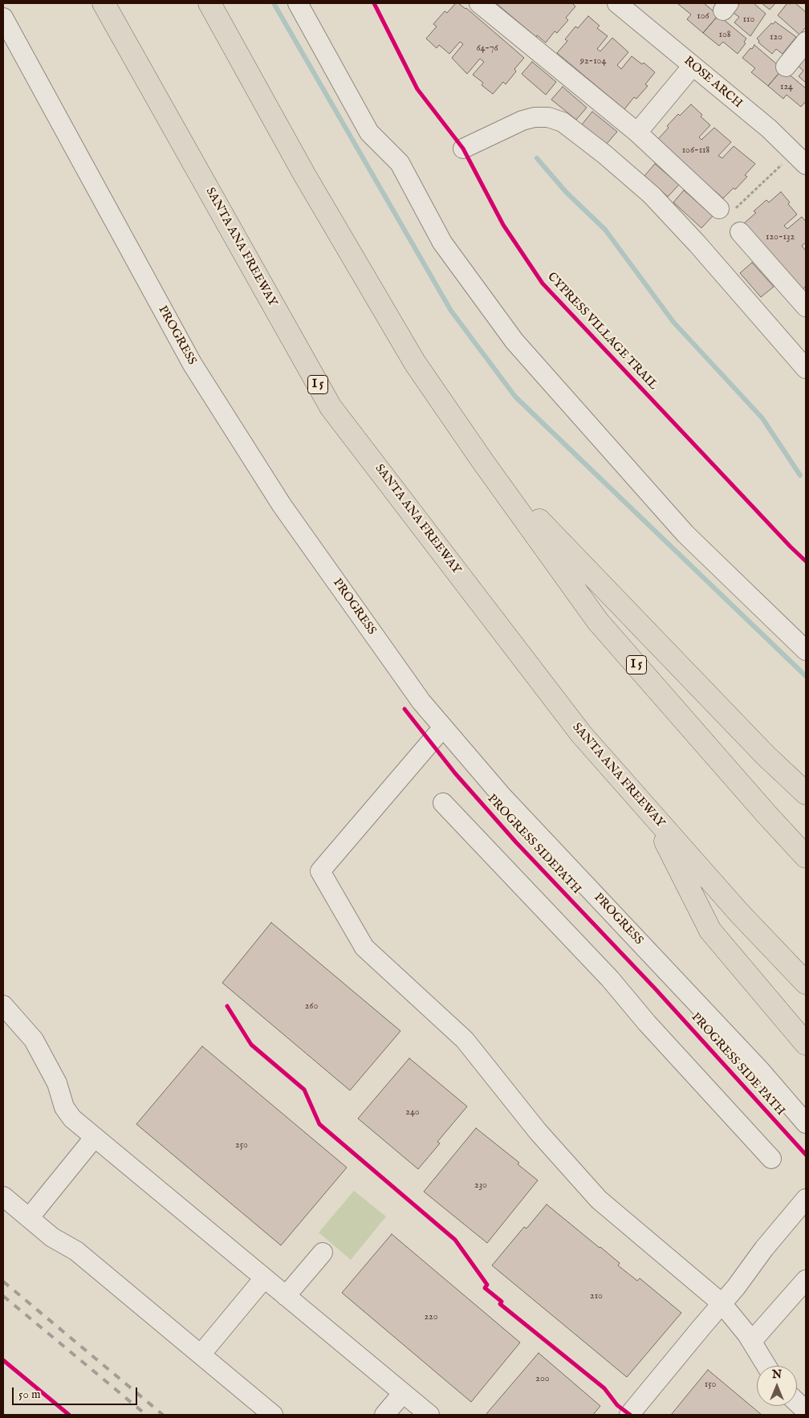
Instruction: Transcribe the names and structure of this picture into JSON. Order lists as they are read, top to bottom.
{
  "streets": {
    "highway": ["SANTA ANA FREEWAY", "I 5"],
    "street": ["ROSE ARCH", "PROGRESS"],
    "cycle path": ["CYPRESS VILLAGE TRAIL", "PROGRESS SIDEPATH"]
  },
  "house_numbers": [
    "106",
    "110",
    "108",
    "120",
    "64-76",
    "92-104",
    "124",
    "106-118",
    "120-132",
    "260",
    "240",
    "250",
    "230",
    "210",
    "220",
    "200",
    "150"
  ],
  "scale_bar": "50 m",
  "north": "top"
}
